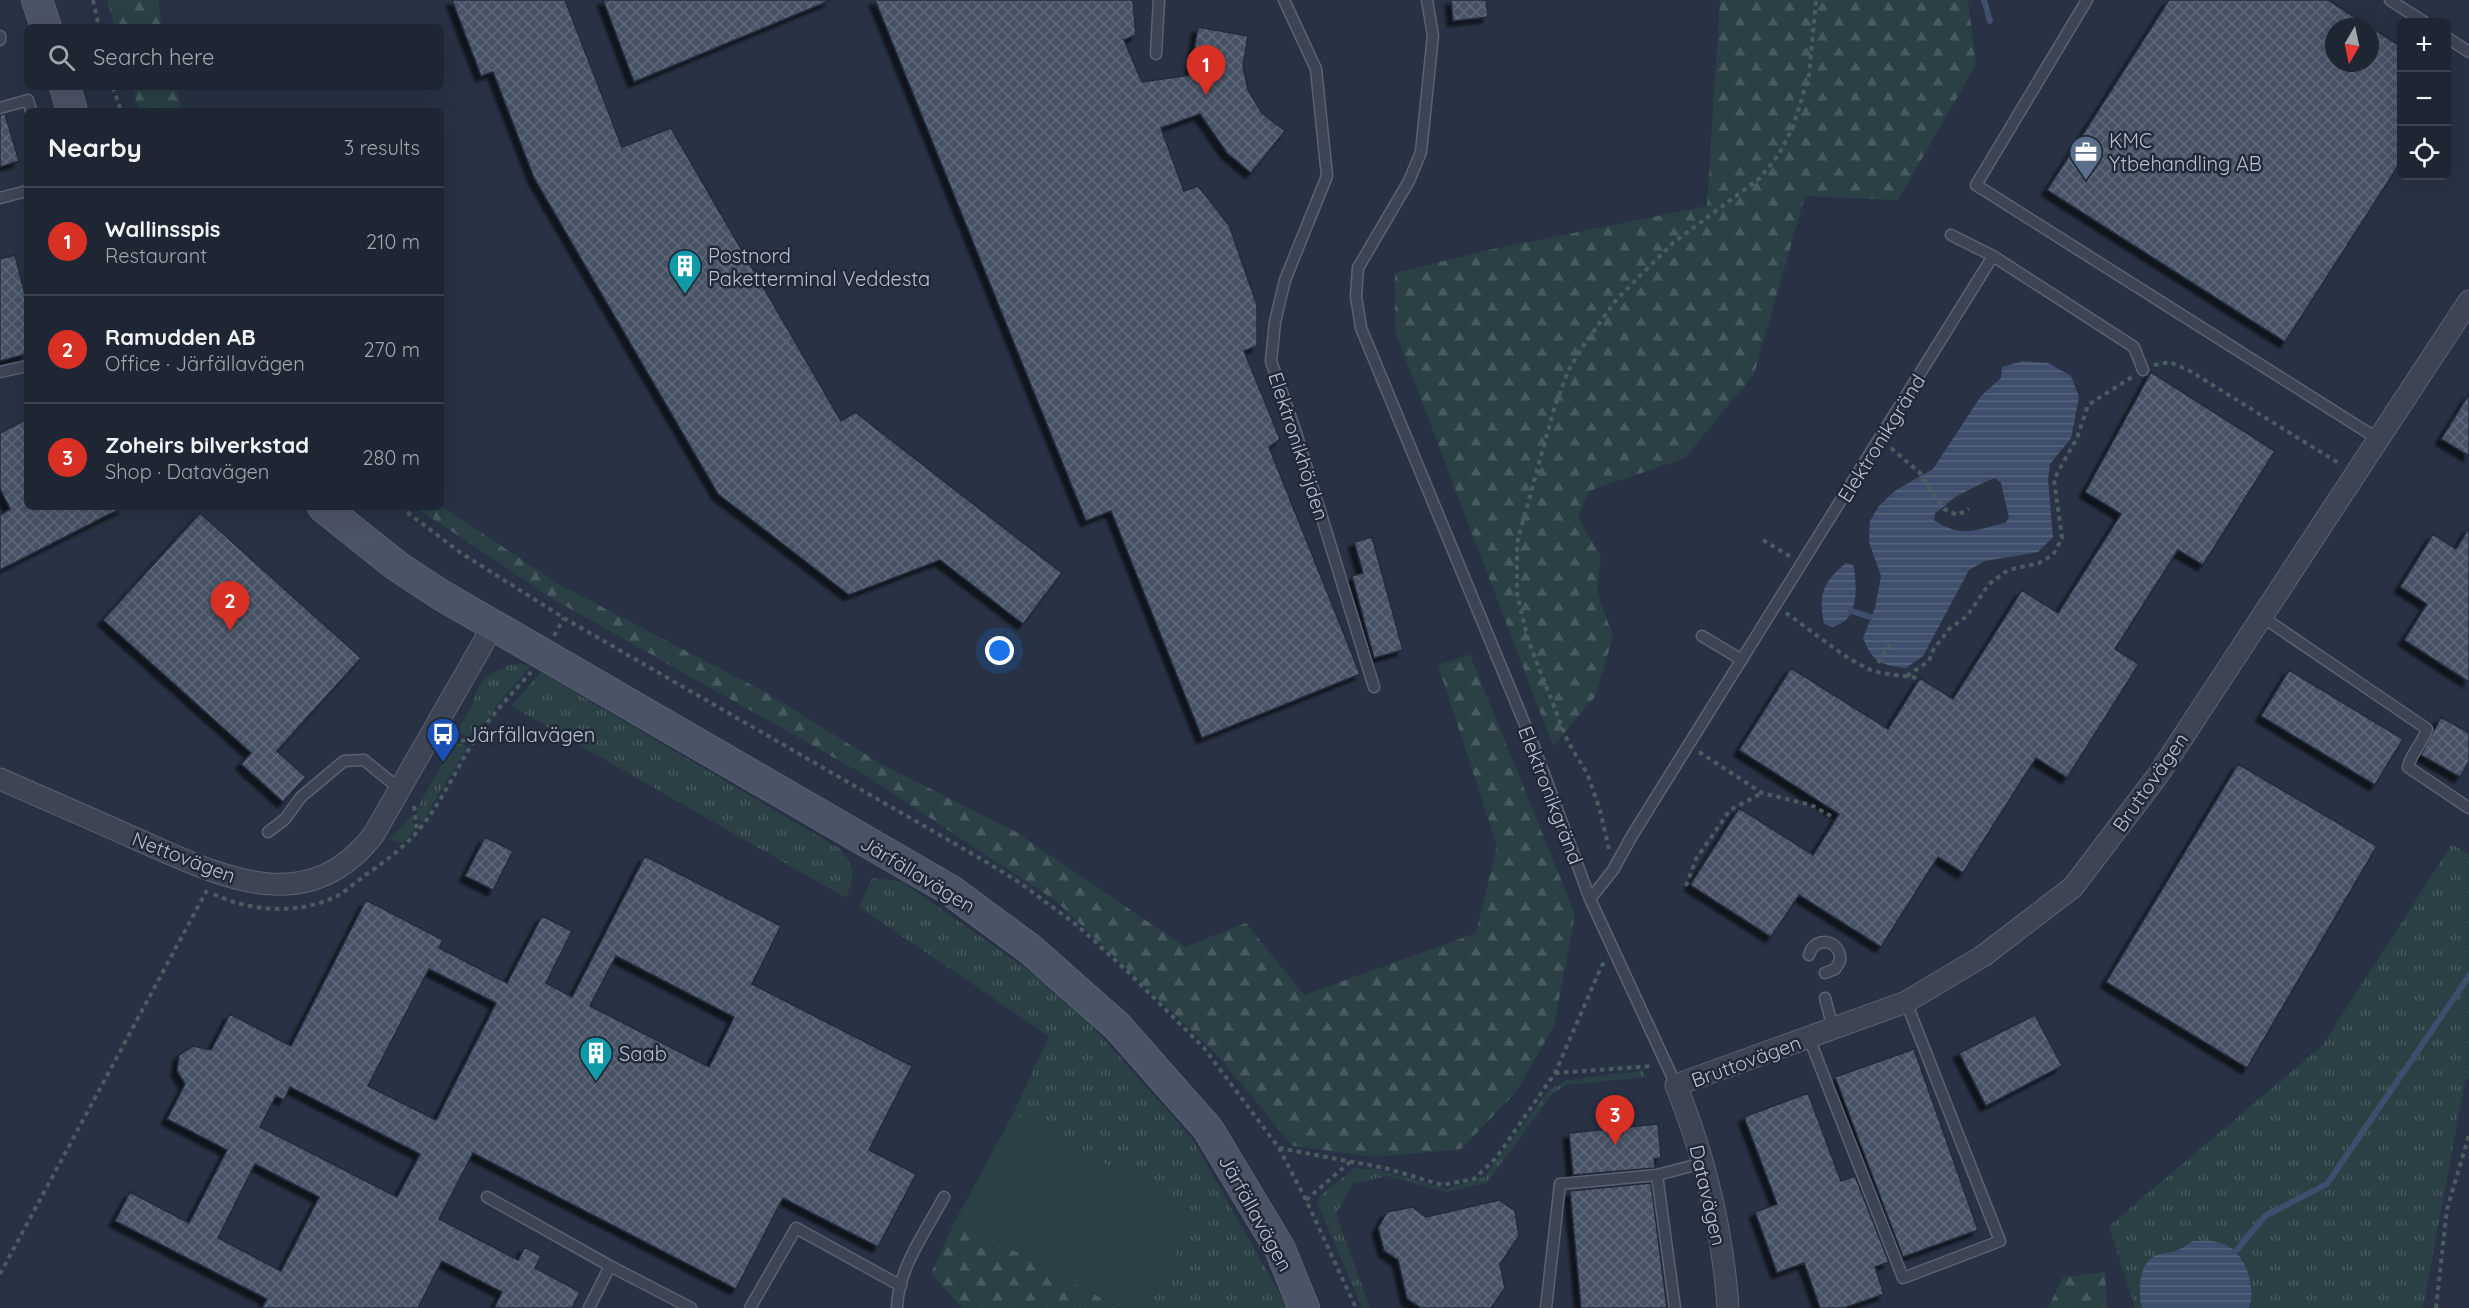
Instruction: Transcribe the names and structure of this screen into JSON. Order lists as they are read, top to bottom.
{
  "streets": {
    "street": [
      "Bruttovägen",
      "Nettovägen",
      "Järfällavägen",
      "Datavägen"
    ],
    "lane": ["Elektronikgränd", "Elektronikhöjden"]
  },
  "crossings": [
    ["Elektronikgränd", "Bruttovägen"],
    ["Elektronikgränd", "Datavägen"],
    ["Bruttovägen", "Datavägen"],
    ["Nettovägen", "Järfällavägen"]
  ],
  "places": {
    "office": ["KMC Ytbehandling AB"],
    "building": ["Postnord Paketterminal Veddesta", "Saab"],
    "bus stop": ["Järfällavägen"]
  },
  "north": "bottom",
  "page": {
    "map_buttons": ["+", "−"],
    "search": "Search here",
    "pins": ["1", "2", "3"],
    "heading": ["Nearby", "3 results"],
    "list": [
      {
        "mark": "1",
        "name": "Wallinsspis",
        "note": "Restaurant",
        "value": "210 m"
      },
      {
        "mark": "2",
        "name": "Ramudden AB",
        "note": "Office · Järfällavägen",
        "value": "270 m"
      },
      {
        "mark": "3",
        "name": "Zoheirs bilverkstad",
        "note": "Shop · Datavägen",
        "value": "280 m"
      }
    ]
  }
}
